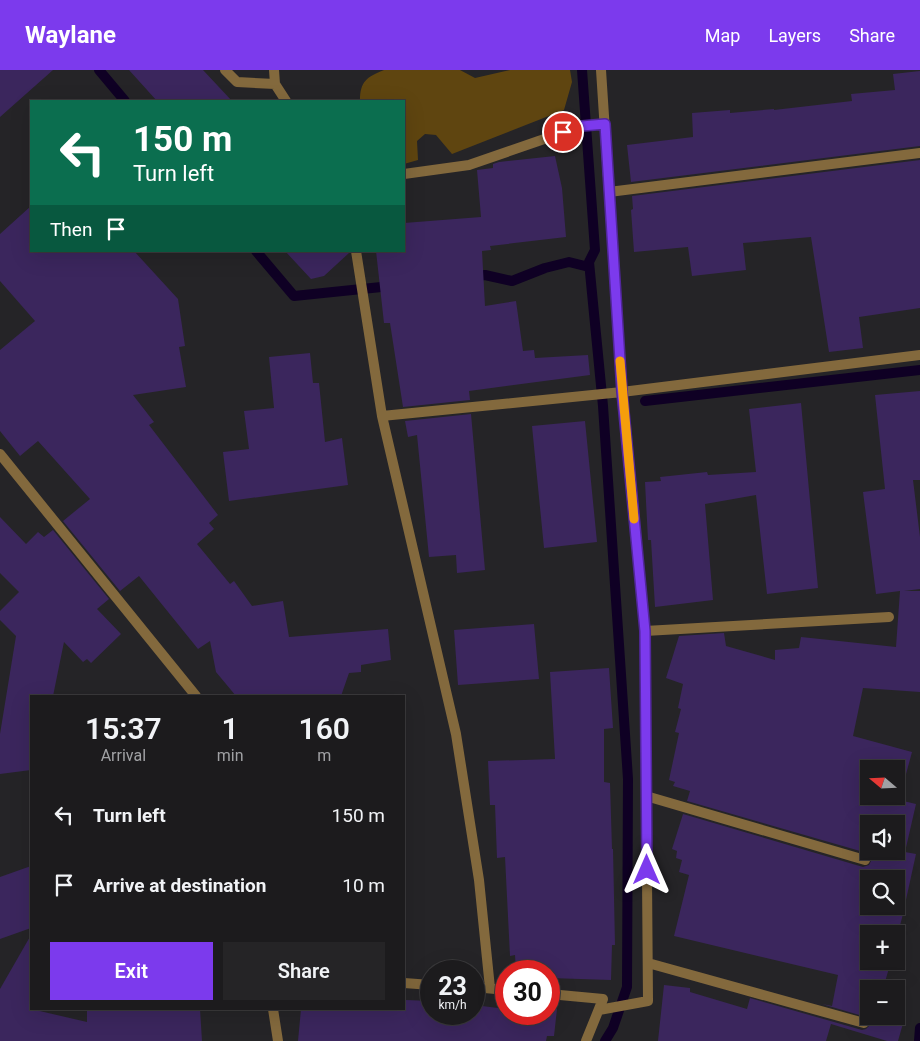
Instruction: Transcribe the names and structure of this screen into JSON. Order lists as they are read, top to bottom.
{
  "north": "left",
  "page": {
    "header": "Waylane",
    "nav": ["Map", "Layers", "Share"],
    "turn": ["150 m", "Turn left"],
    "then": "Then",
    "eta": [
      "15:37",
      "Arrival",
      "1",
      "min",
      "160",
      "m"
    ],
    "map_buttons": ["+", "−"],
    "list": [
      {
        "name": "Turn left",
        "value": "150 m"
      },
      {
        "name": "Arrive at destination",
        "value": "10 m"
      }
    ],
    "buttons": ["Exit", "Share"],
    "speed": "23 km/h",
    "limit": "30"
  }
}
